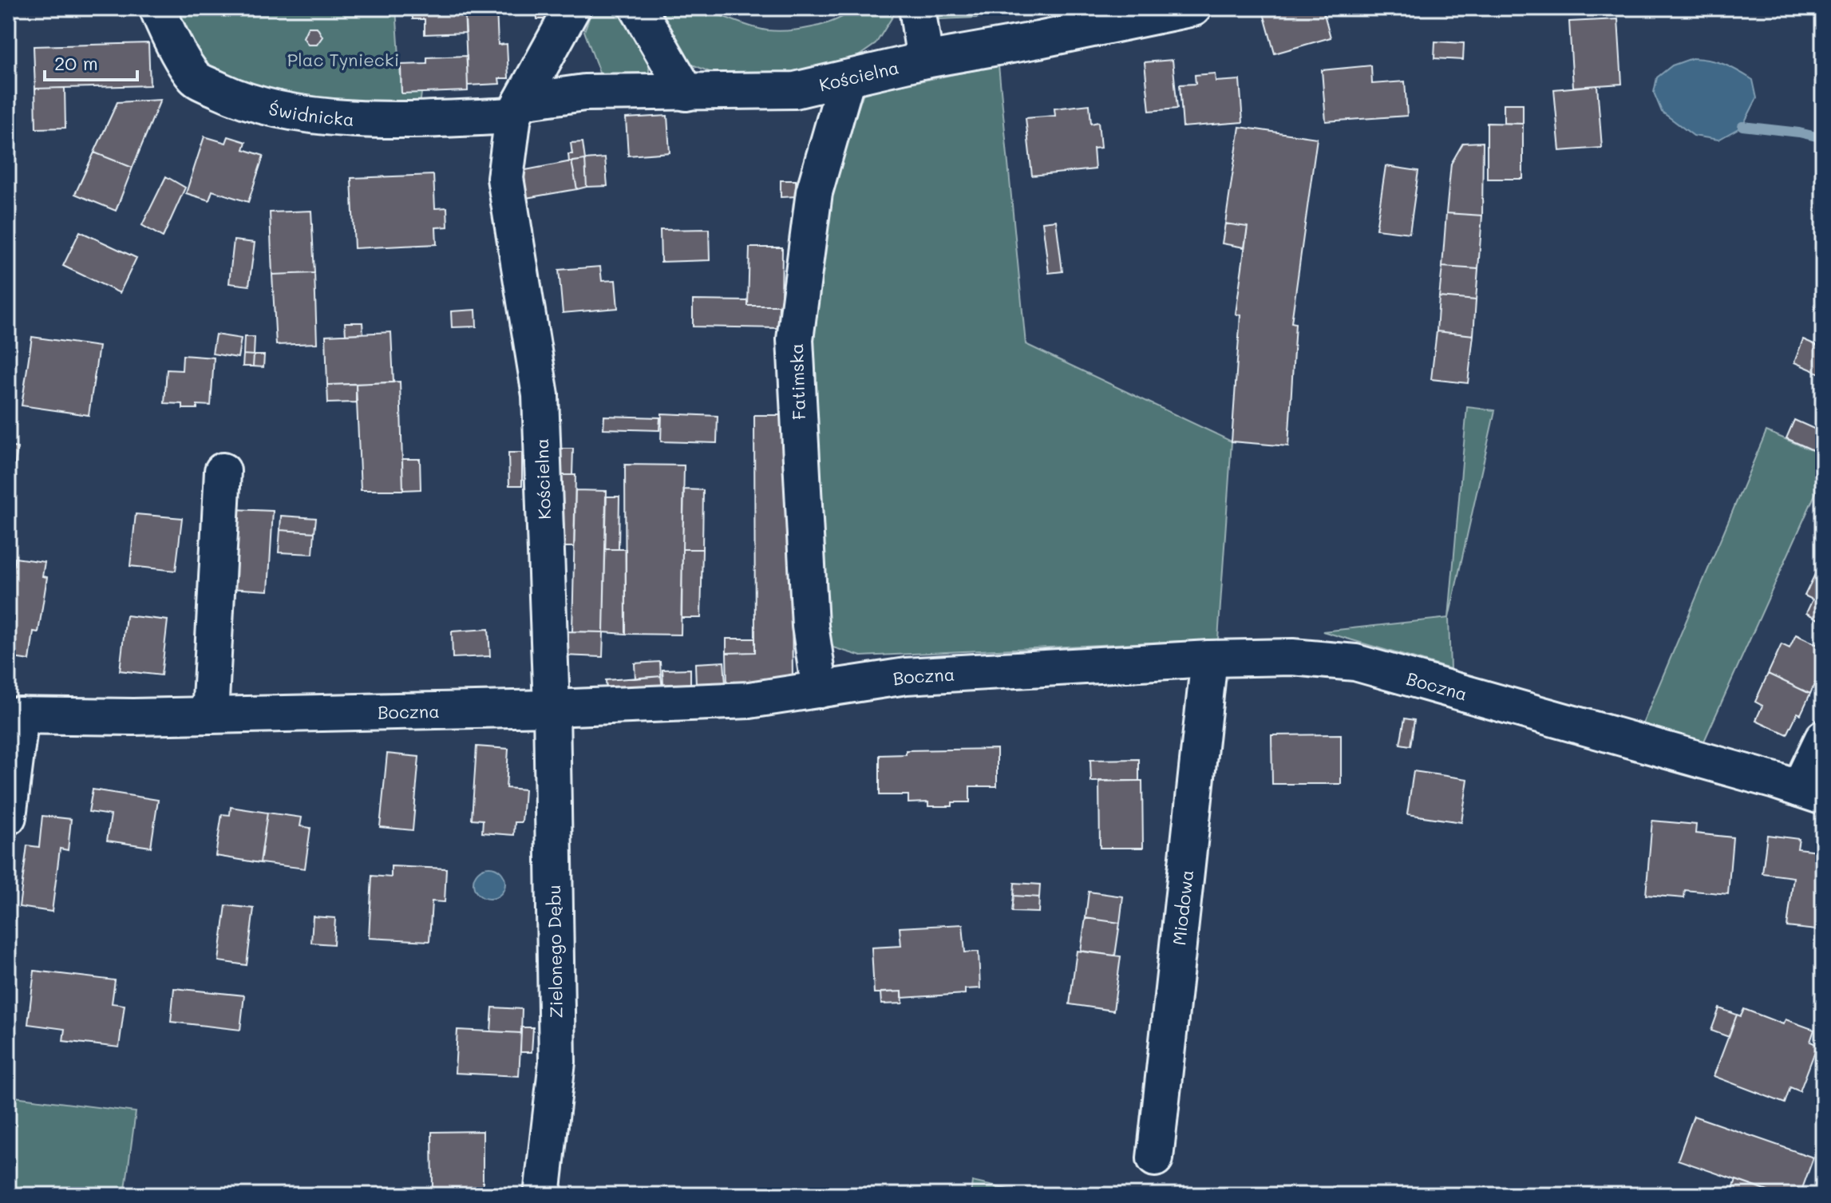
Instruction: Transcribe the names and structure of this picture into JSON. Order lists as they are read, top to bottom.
{
  "streets": {
    "street": [
      "Kościelna",
      "Świdnicka",
      "Fatimska",
      "Boczna",
      "Miodowa",
      "Zielonego Dębu"
    ]
  },
  "crossings": [
    ["Kościelna", "Świdnicka"],
    ["Kościelna", "Fatimska"],
    ["Kościelna", "Boczna"],
    ["Kościelna", "Zielonego Dębu"],
    ["Fatimska", "Boczna"],
    ["Boczna", "Miodowa"],
    ["Boczna", "Zielonego Dębu"]
  ],
  "parks": ["Plac Tyniecki"],
  "scale_bar": "20 m"
}
